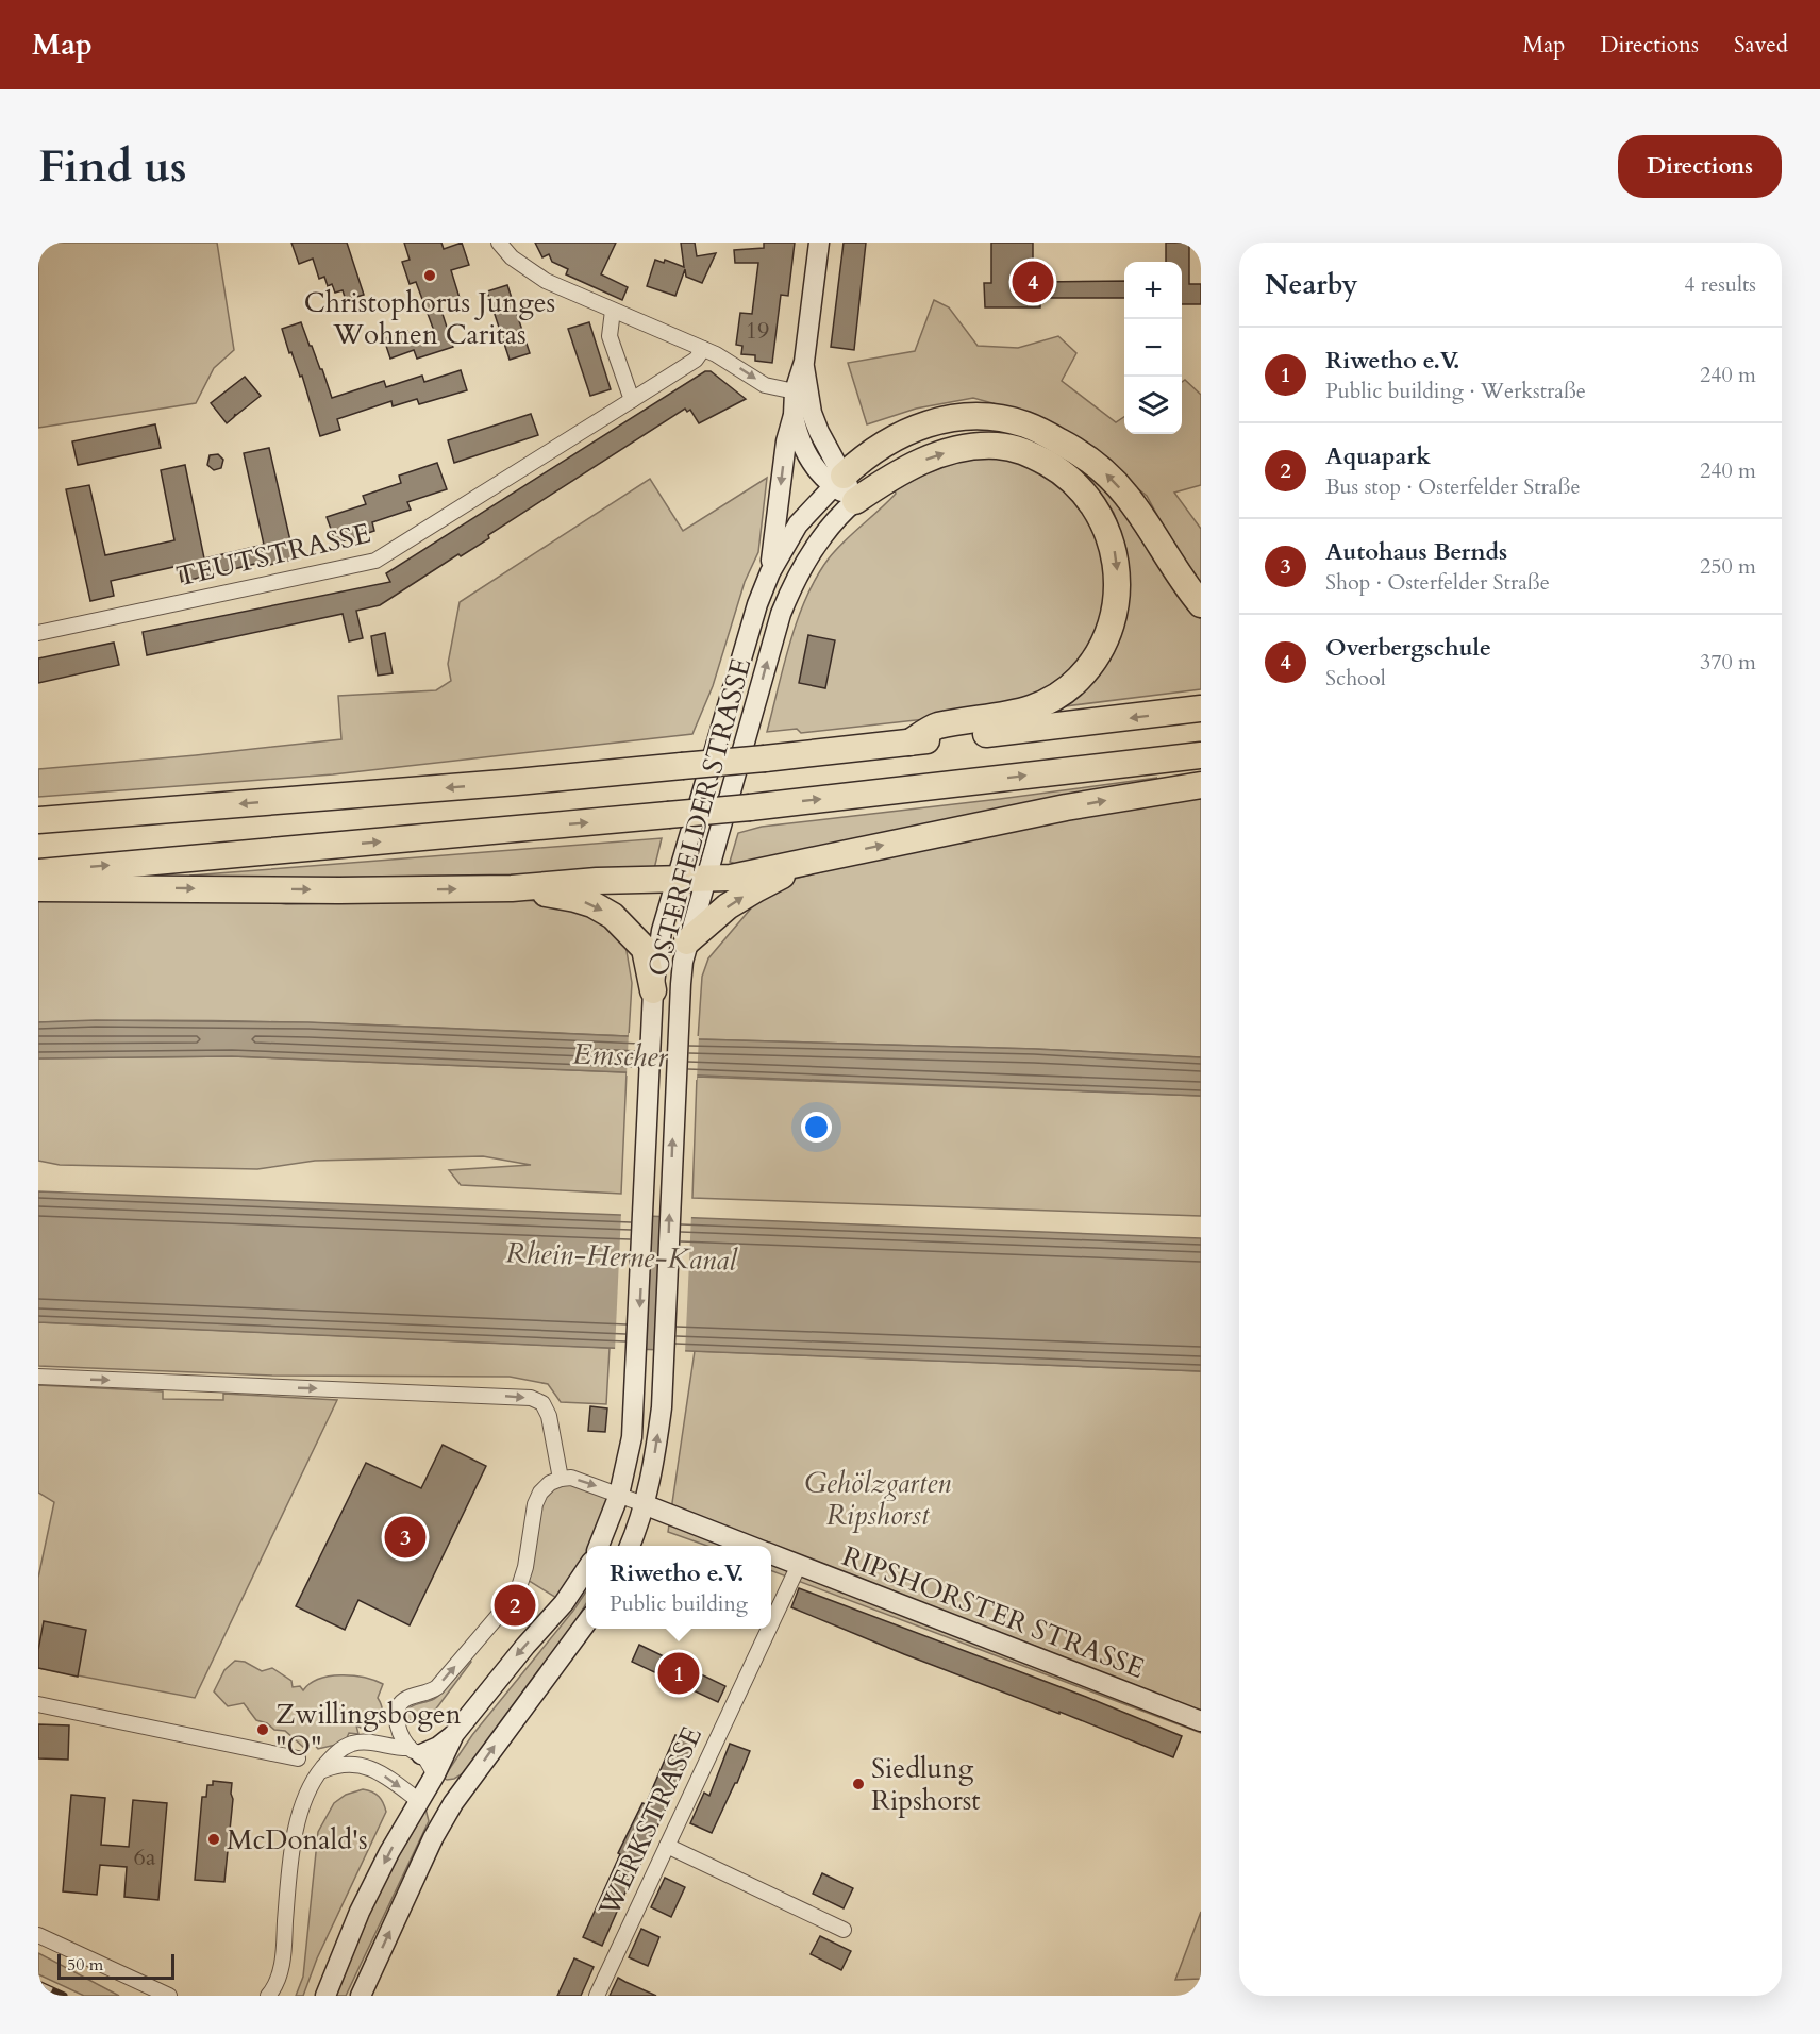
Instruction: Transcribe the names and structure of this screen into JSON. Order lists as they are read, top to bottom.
{
  "streets": {
    "main road": ["OSTERFELDER STRASSE", "RIPSHORSTER STRASSE"],
    "street": ["TEUTSTRASSE", "WERKSTRASSE"]
  },
  "crossings": [
    ["OSTERFELDER STRASSE", "RIPSHORSTER STRASSE"],
    ["RIPSHORSTER STRASSE", "WERKSTRASSE"]
  ],
  "water": ["Emscher", "Rhein-Herne-Kanal"],
  "parks": ["Gehölzgarten Ripshorst"],
  "places": [
    "Christophorus Junges Wohnen Caritas",
    "Zwillingsbogen \"O\"",
    "Siedlung Ripshorst",
    "McDonald's"
  ],
  "house_numbers": ["19", "6a"],
  "scale_bar": "50 m",
  "page": {
    "header": "Map",
    "nav": ["Map", "Directions", "Saved"],
    "buttons": "Directions",
    "title": "Find us",
    "heading": ["Nearby", "4 results"],
    "pins": [
      "4",
      "3",
      "2",
      "1"
    ],
    "map_buttons": ["+", "−"],
    "list": [
      {
        "mark": "1",
        "name": "Riwetho e.V.",
        "note": "Public building · Werkstraße",
        "value": "240 m"
      },
      {
        "mark": "2",
        "name": "Aquapark",
        "note": "Bus stop · Osterfelder Straße",
        "value": "240 m"
      },
      {
        "mark": "3",
        "name": "Autohaus Bernds",
        "note": "Shop · Osterfelder Straße",
        "value": "250 m"
      },
      {
        "mark": "4",
        "name": "Overbergschule",
        "note": "School",
        "value": "370 m"
      }
    ],
    "popup": ["Riwetho e.V.", "Public building"],
    "scale": "50 m"
  }
}
